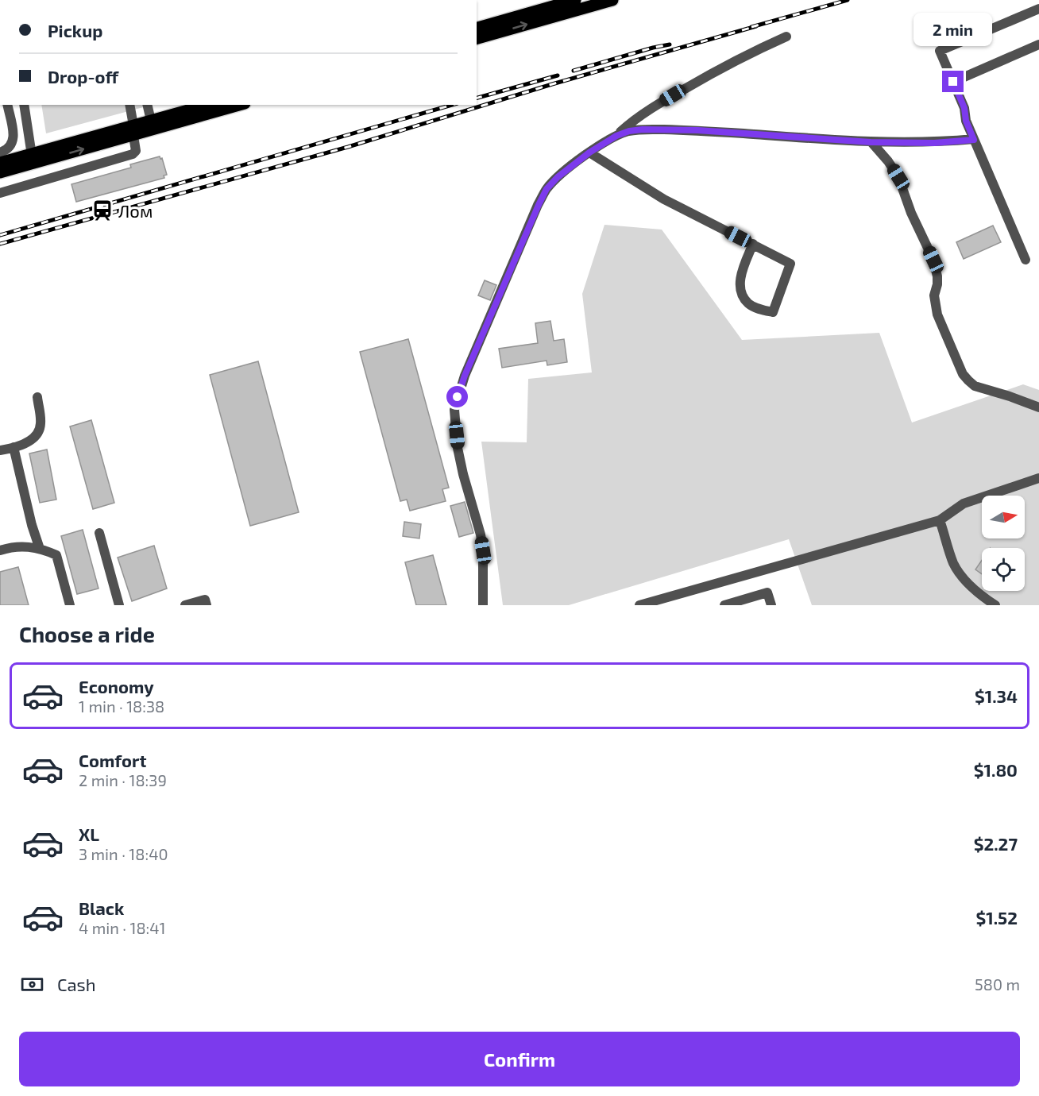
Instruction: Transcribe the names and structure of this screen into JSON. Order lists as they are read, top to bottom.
{
  "places": {
    "station": ["Лом"]
  },
  "north": "right",
  "page": {
    "banner": ["Pickup", "Drop-off"],
    "bubble": "2 min",
    "heading": "Choose a ride",
    "list": [
      {
        "name": "Economy",
        "note": "1 min · 18:38",
        "value": "$1.34"
      },
      {
        "name": "Comfort",
        "note": "2 min · 18:39",
        "value": "$1.80"
      },
      {
        "name": "XL",
        "note": "3 min · 18:40",
        "value": "$2.27"
      },
      {
        "name": "Black",
        "note": "4 min · 18:41",
        "value": "$1.52"
      }
    ],
    "pay": ["Cash", "580 m"],
    "buttons": "Confirm"
  }
}
